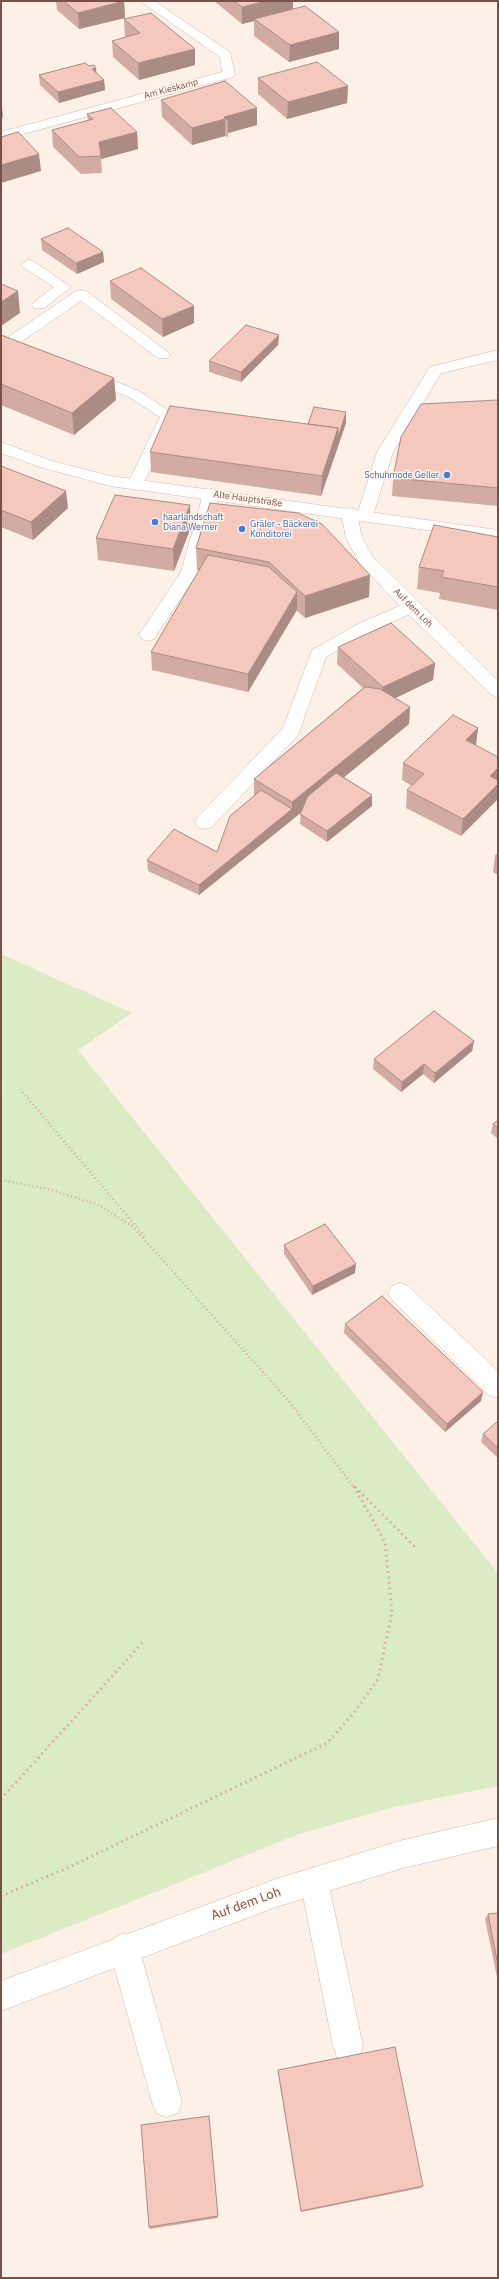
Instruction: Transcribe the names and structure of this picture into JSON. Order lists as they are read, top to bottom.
{
  "streets": {
    "street": ["Am Kieskamp", "Alte Hauptstraße", "Auf dem Loh"]
  },
  "crossings": [
    ["Alte Hauptstraße", "Auf dem Loh"]
  ],
  "places": ["Schuhmode Geller", "haarlandschaft Diana Werner", "Gräler - Bäckerei Konditorei"]
}
